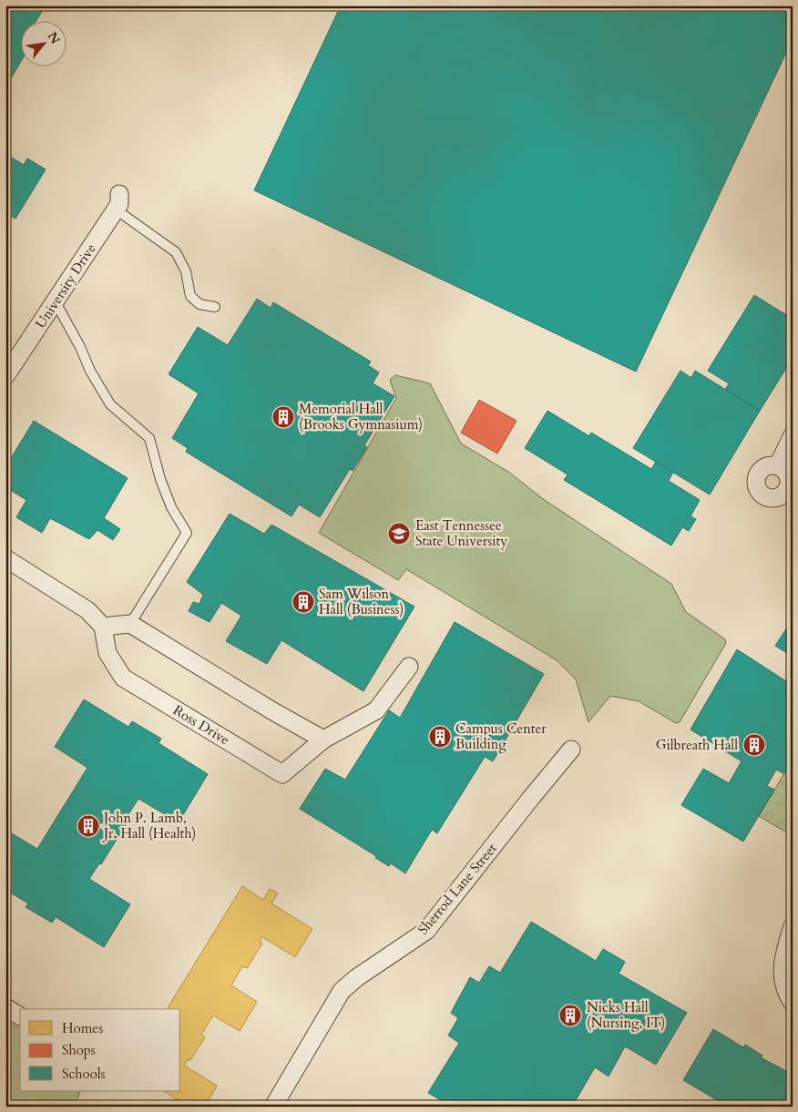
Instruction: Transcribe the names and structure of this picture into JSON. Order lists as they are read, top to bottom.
{
  "streets": {
    "street": ["University Drive", "Ross Drive", "Sherrod Lane Street"]
  },
  "places": {
    "building": [
      "Memorial Hall (Brooks Gymnasium)",
      "Sam Wilson Hall (Business)",
      "Campus Center Building",
      "Gilbreath Hall",
      "John P. Lamb, Jr. Hall (Health)",
      "Nicks Hall (Nursing, IT)"
    ],
    "school or university": ["East Tennessee State University"]
  },
  "legend": ["Homes", "Shops", "Schools"],
  "north": "top right"
}
